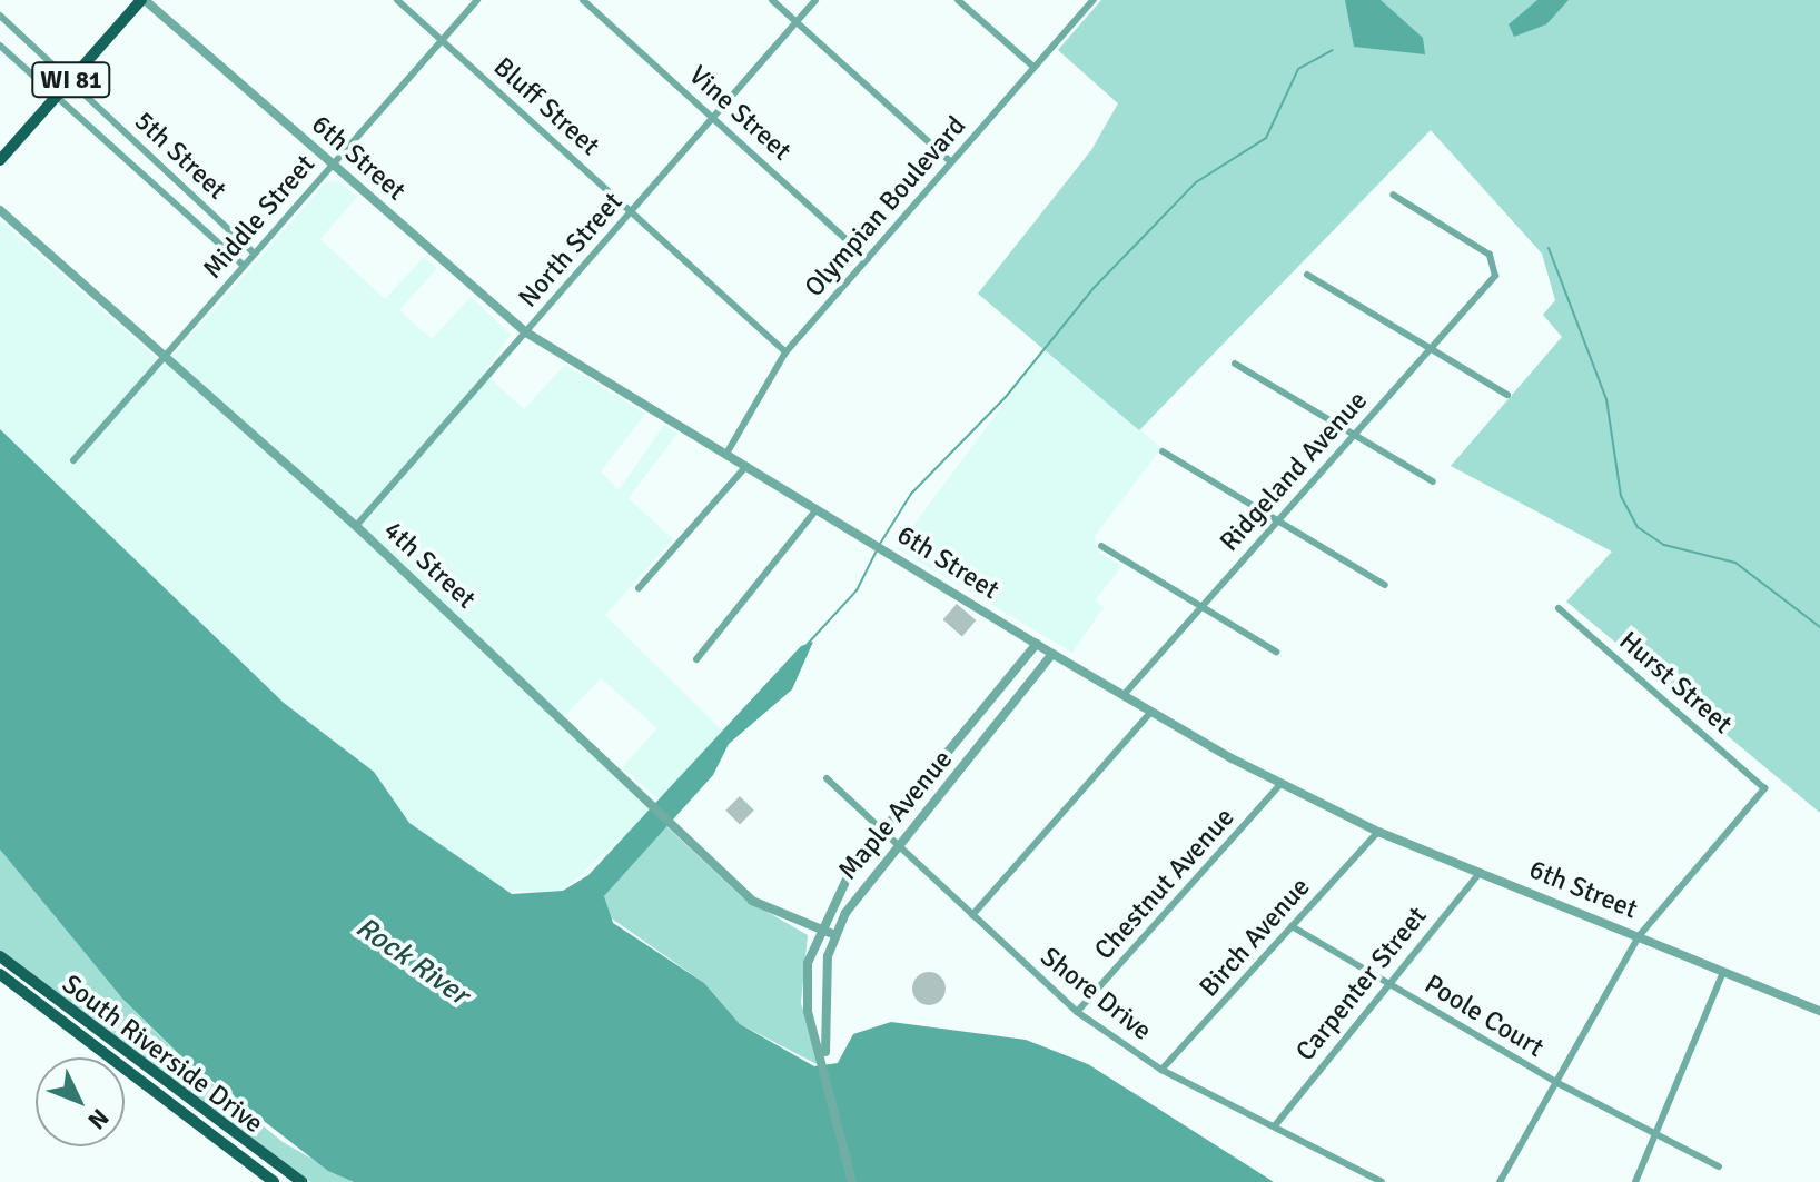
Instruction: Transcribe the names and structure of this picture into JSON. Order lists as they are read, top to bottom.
{
  "streets": {
    "main road": ["WI 81", "South Riverside Drive"],
    "street": [
      "Bluff Street",
      "Vine Street",
      "5th Street",
      "6th Street",
      "Olympian Boulevard",
      "Middle Street",
      "North Street",
      "Ridgeland Avenue",
      "4th Street",
      "Hurst Street",
      "Maple Avenue",
      "Chestnut Avenue",
      "Birch Avenue",
      "Carpenter Street",
      "Shore Drive",
      "Poole Court"
    ]
  },
  "crossings": [
    ["WI 81", "5th Street"],
    ["WI 81", "6th Street"],
    ["Bluff Street", "Olympian Boulevard"],
    ["Bluff Street", "Middle Street"],
    ["Bluff Street", "North Street"],
    ["Vine Street", "Olympian Boulevard"],
    ["Vine Street", "North Street"],
    ["5th Street", "Middle Street"],
    ["6th Street", "Olympian Boulevard"],
    ["6th Street", "Middle Street"],
    ["6th Street", "North Street"],
    ["6th Street", "Ridgeland Avenue"],
    ["6th Street", "Hurst Street"],
    ["6th Street", "Maple Avenue"],
    ["6th Street", "Chestnut Avenue"],
    ["6th Street", "Birch Avenue"],
    ["6th Street", "Carpenter Street"],
    ["Middle Street", "4th Street"],
    ["North Street", "4th Street"],
    ["4th Street", "Maple Avenue"],
    ["Maple Avenue", "Shore Drive"],
    ["Chestnut Avenue", "Shore Drive"],
    ["Birch Avenue", "Shore Drive"],
    ["Birch Avenue", "Poole Court"],
    ["Carpenter Street", "Shore Drive"],
    ["Carpenter Street", "Poole Court"]
  ],
  "water": ["Rock River"],
  "north": "bottom right"
}
